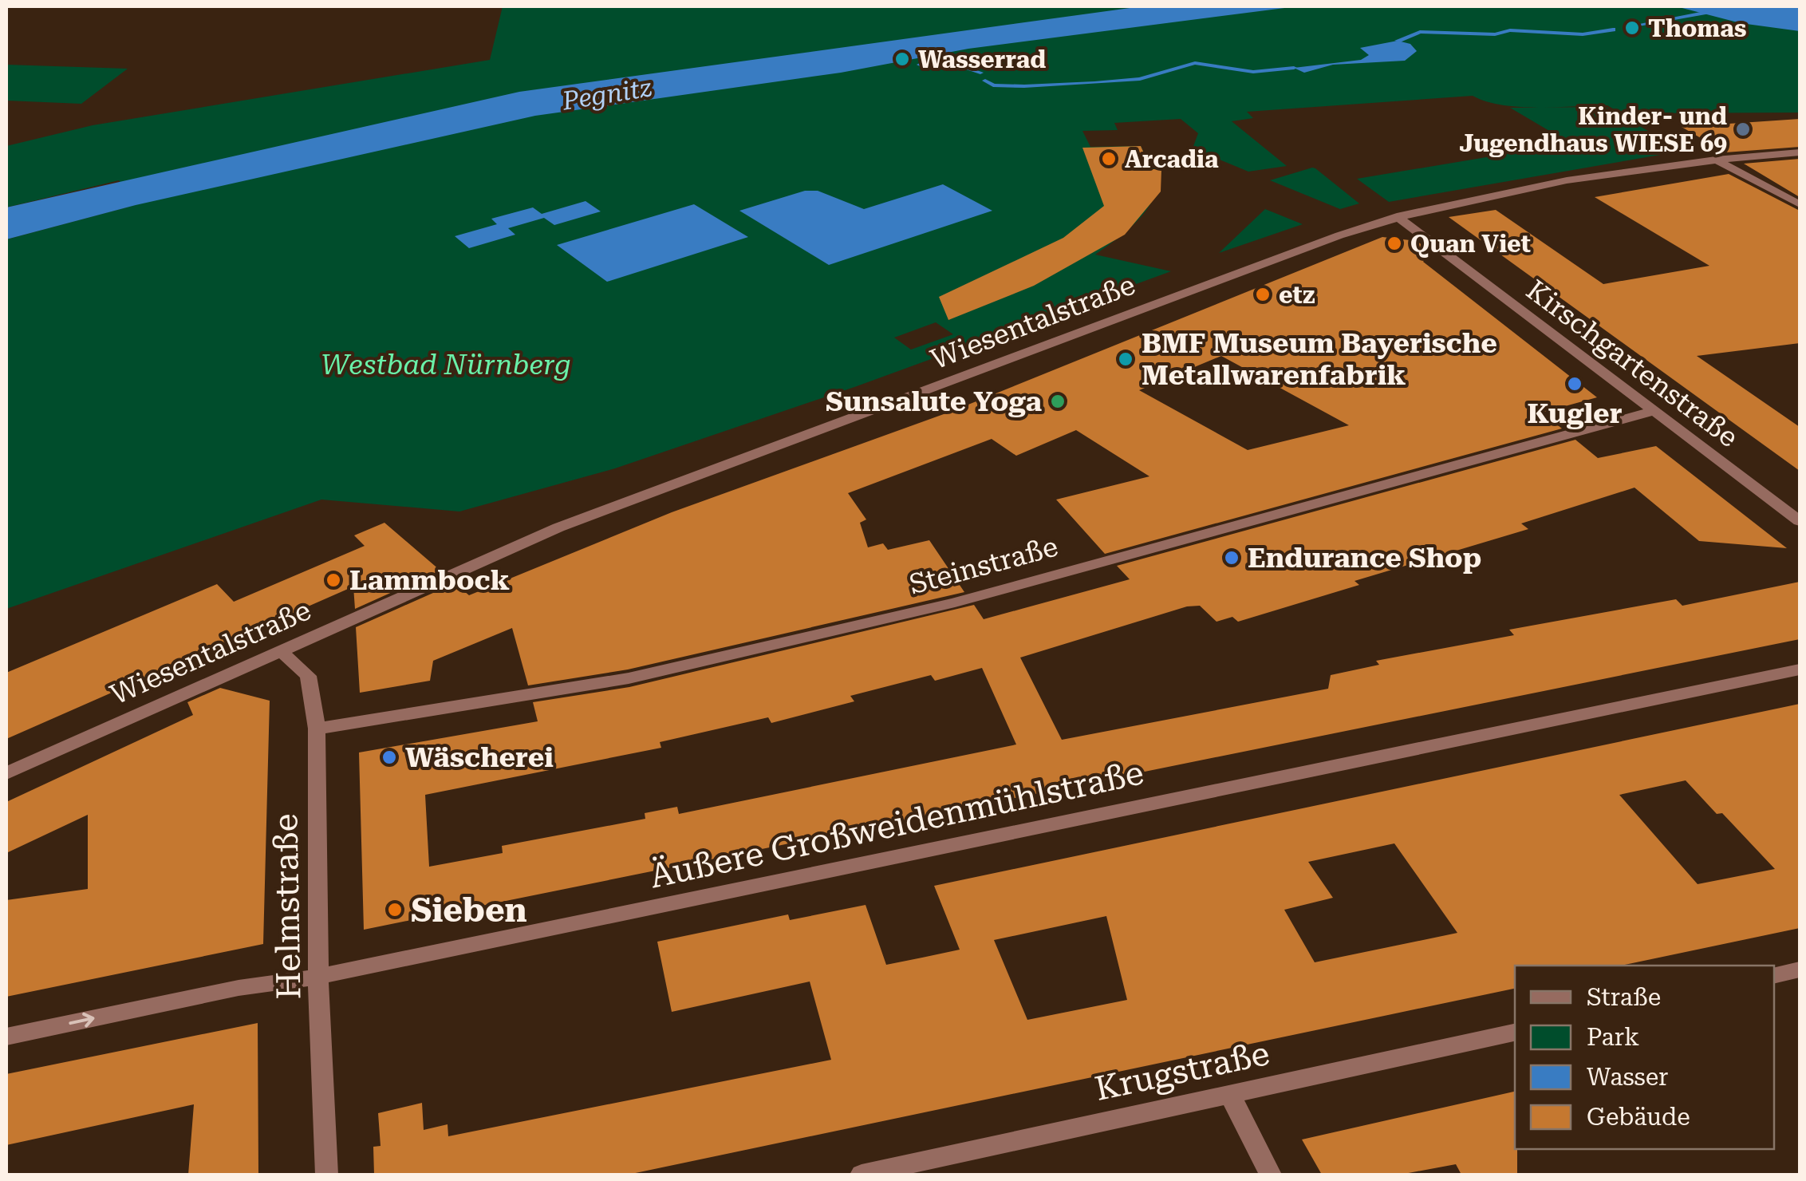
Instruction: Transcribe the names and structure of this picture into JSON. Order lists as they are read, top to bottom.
{
  "streets": {
    "street": [
      "Wiesentalstraße",
      "Kirschgartenstraße",
      "Steinstraße",
      "Äußere Großweidenmühlstraße",
      "Helmstraße",
      "Krugstraße"
    ]
  },
  "crossings": [
    ["Wiesentalstraße", "Kirschgartenstraße"],
    ["Wiesentalstraße", "Helmstraße"],
    ["Kirschgartenstraße", "Steinstraße"],
    ["Steinstraße", "Helmstraße"],
    ["Äußere Großweidenmühlstraße", "Helmstraße"]
  ],
  "water": ["Pegnitz"],
  "parks": ["Westbad Nürnberg"],
  "places": [
    "Thomas",
    "Wasserrad",
    "Kinder- und Jugendhaus WIESE 69",
    "Arcadia",
    "Quan Viet",
    "etz",
    "BMF Museum Bayerische Metallwarenfabrik",
    "Kugler",
    "Sunsalute Yoga",
    "Endurance Shop",
    "Lammbock",
    "Wäscherei",
    "Sieben"
  ],
  "legend": [
    "Straße",
    "Park",
    "Wasser",
    "Gebäude"
  ]
}
